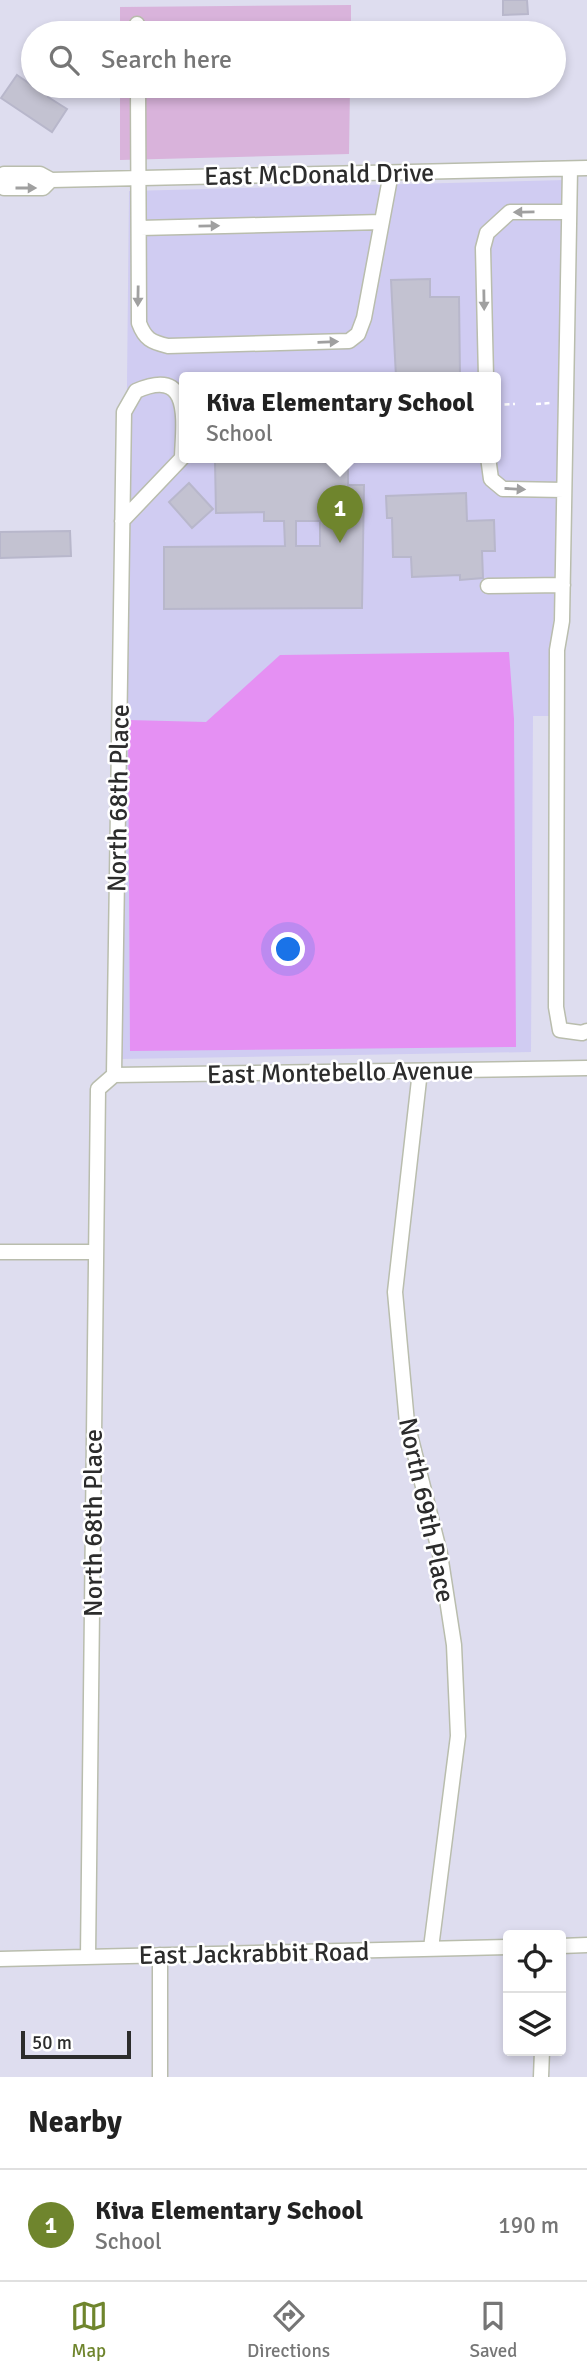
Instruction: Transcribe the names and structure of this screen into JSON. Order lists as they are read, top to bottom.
{
  "streets": {
    "street": [
      "East McDonald Drive",
      "North 68th Place",
      "East Montebello Avenue",
      "North 69th Place",
      "East Jackrabbit Road"
    ]
  },
  "crossings": [
    ["North 68th Place", "East Montebello Avenue"],
    ["North 68th Place", "East Jackrabbit Road"],
    ["East Montebello Avenue", "North 69th Place"],
    ["North 69th Place", "East Jackrabbit Road"]
  ],
  "scale_bar": "50 m",
  "page": {
    "search": "Search here",
    "popup": ["Kiva Elementary School", "School"],
    "pins": "1",
    "scale": "50 m",
    "heading": "Nearby",
    "list": [
      {
        "mark": "1",
        "name": "Kiva Elementary School",
        "note": "School",
        "value": "190 m"
      }
    ],
    "nav": ["Map", "Directions", "Saved"]
  }
}
